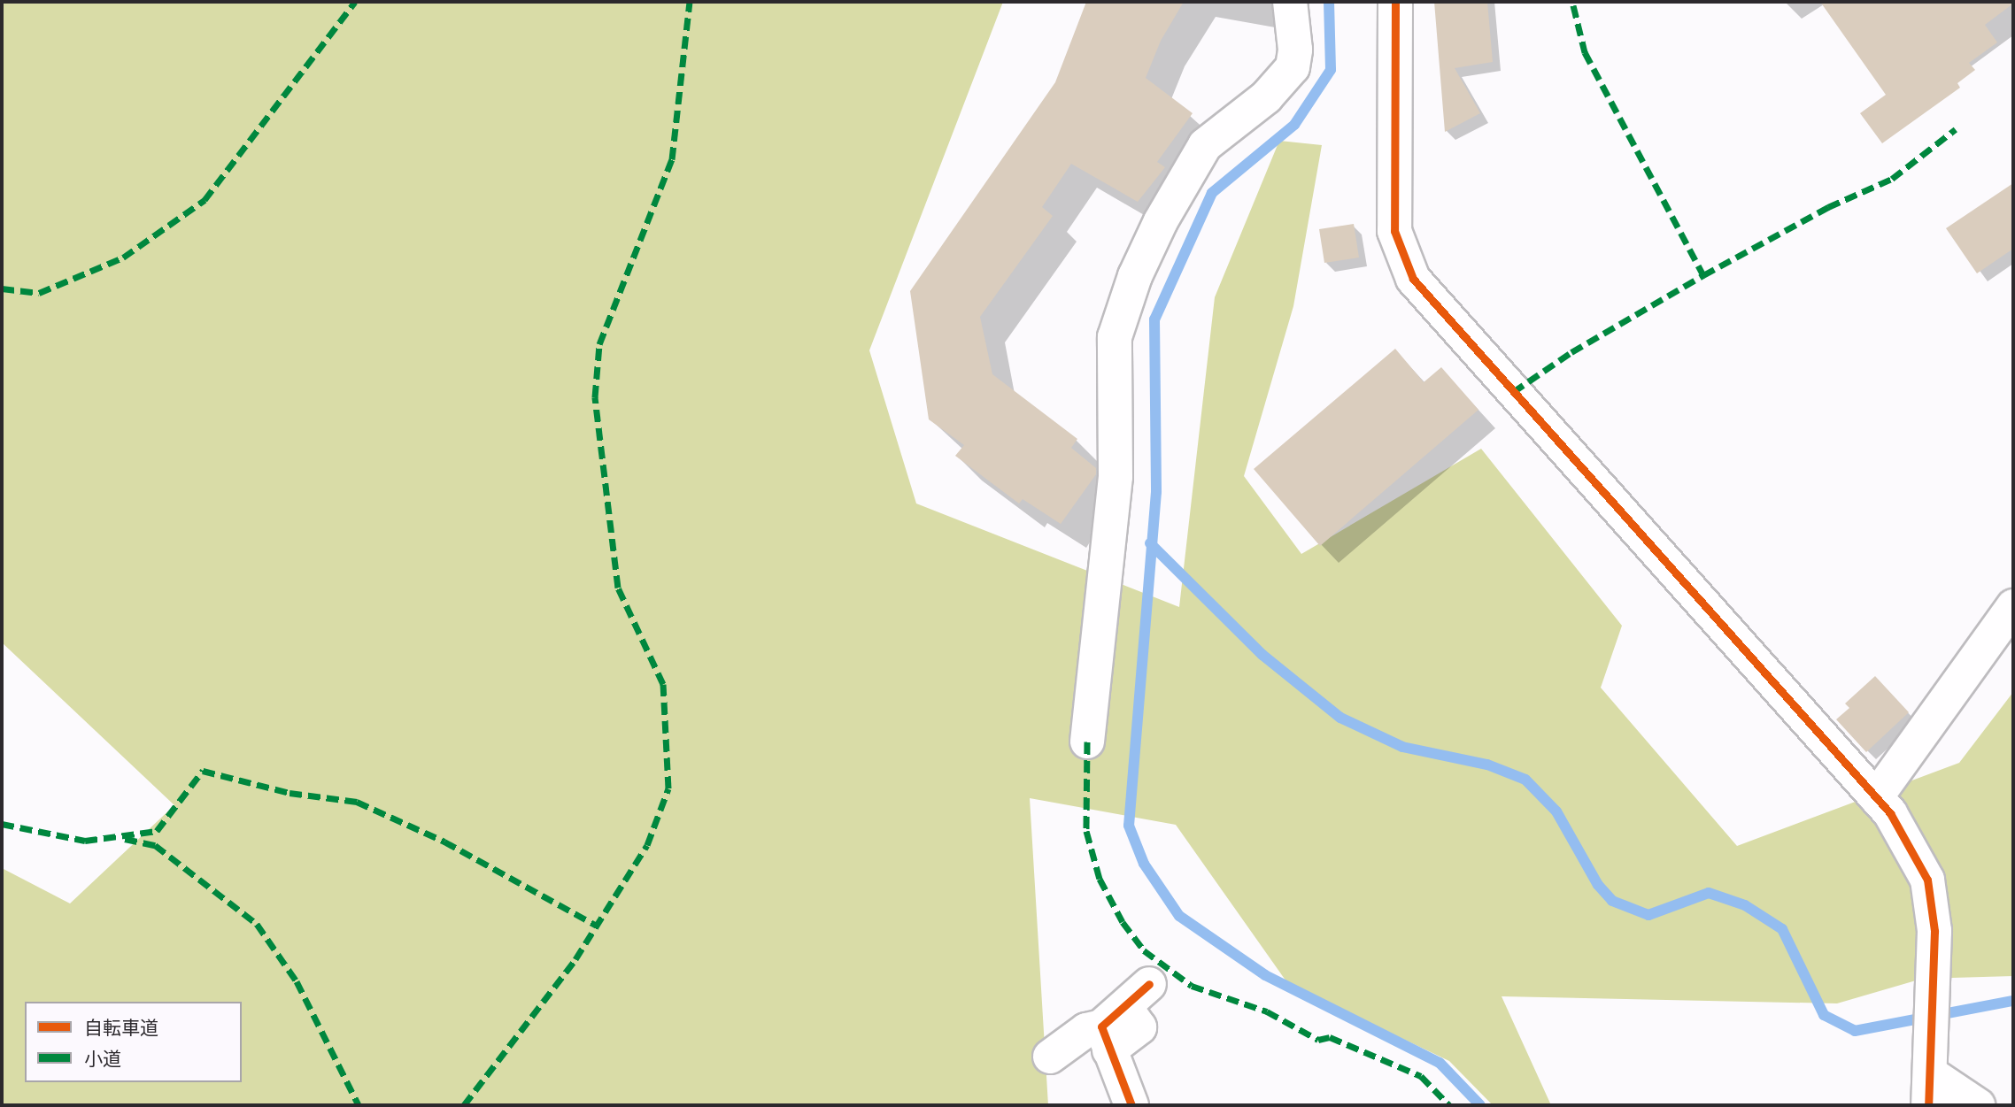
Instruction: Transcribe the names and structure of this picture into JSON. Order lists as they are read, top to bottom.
{
  "legend": ["自転車道", "小道"]
}
